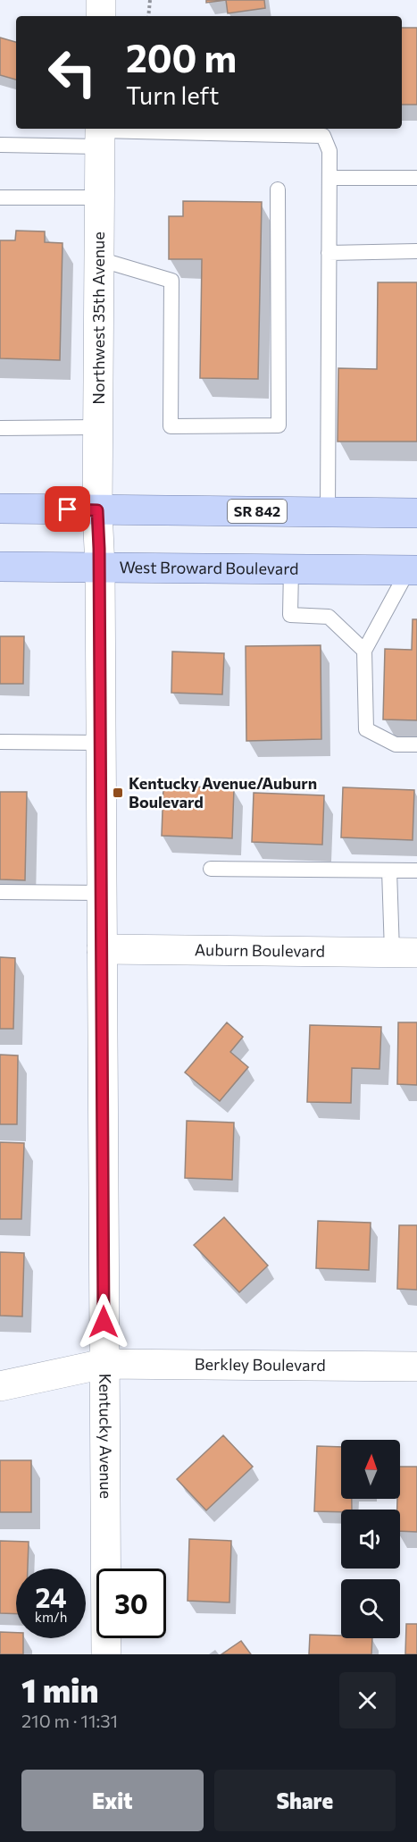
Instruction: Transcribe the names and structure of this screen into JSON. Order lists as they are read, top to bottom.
{
  "streets": {
    "main road": ["SR 842", "West Broward Boulevard"],
    "street": [
      "Northwest 35th Avenue",
      "Auburn Boulevard",
      "Berkley Boulevard",
      "Kentucky Avenue"
    ]
  },
  "crossings": [
    ["Northwest 35th Avenue", "SR 842"],
    ["Northwest 35th Avenue", "Kentucky Avenue"],
    ["SR 842", "Kentucky Avenue"],
    ["West Broward Boulevard", "Kentucky Avenue"],
    ["Auburn Boulevard", "Kentucky Avenue"],
    ["Berkley Boulevard", "Kentucky Avenue"]
  ],
  "places": {
    "transit": ["Kentucky Avenue/Auburn Boulevard"]
  },
  "north": "top",
  "page": {
    "turn": ["200 m", "Turn left"],
    "speed": "24 km/h",
    "limit": "30",
    "heading": ["1 min", "210 m · 11:31"],
    "buttons": ["Exit", "Share"]
  }
}
